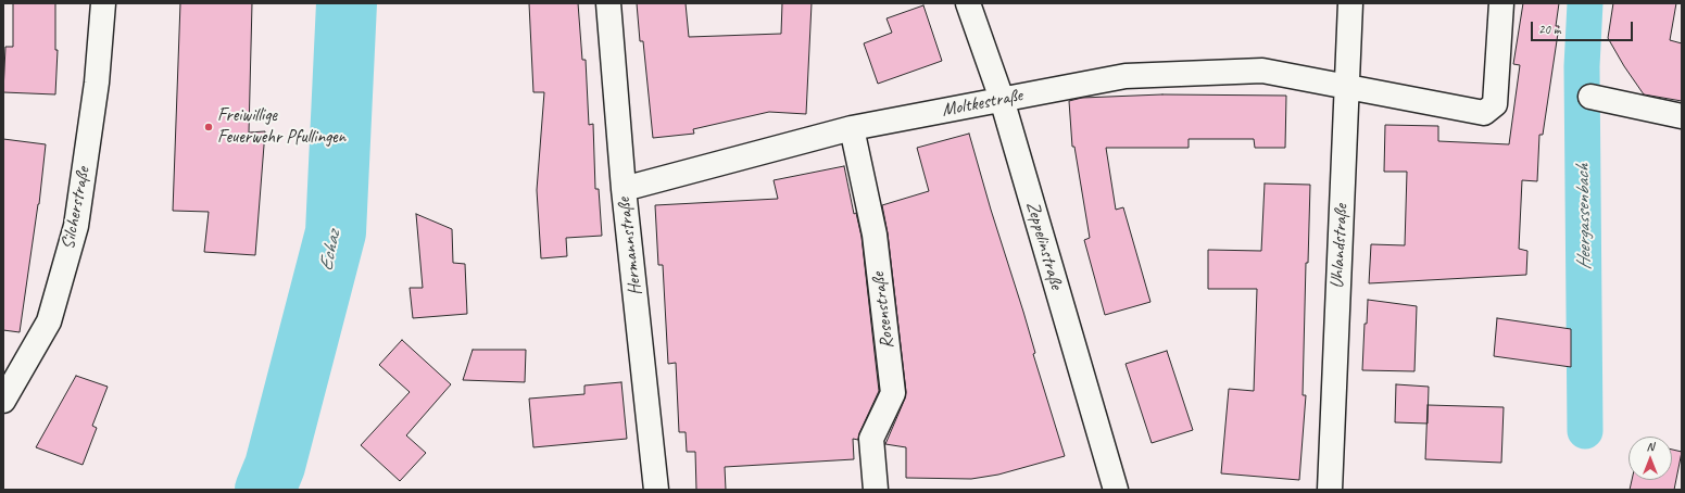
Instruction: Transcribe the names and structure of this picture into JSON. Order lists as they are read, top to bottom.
{
  "streets": {
    "street": [
      "Moltkestraße",
      "Silcherstraße",
      "Zeppelinstraße",
      "Hermannstraße",
      "Uhlandstraße",
      "Rosenstraße"
    ]
  },
  "crossings": [
    ["Moltkestraße", "Zeppelinstraße"],
    ["Moltkestraße", "Hermannstraße"],
    ["Moltkestraße", "Uhlandstraße"],
    ["Moltkestraße", "Rosenstraße"]
  ],
  "water": ["Heergassenbach", "Echaz"],
  "places": ["Freiwillige Feuerwehr Pfullingen"],
  "scale_bar": "20 m",
  "north": "top"
}
